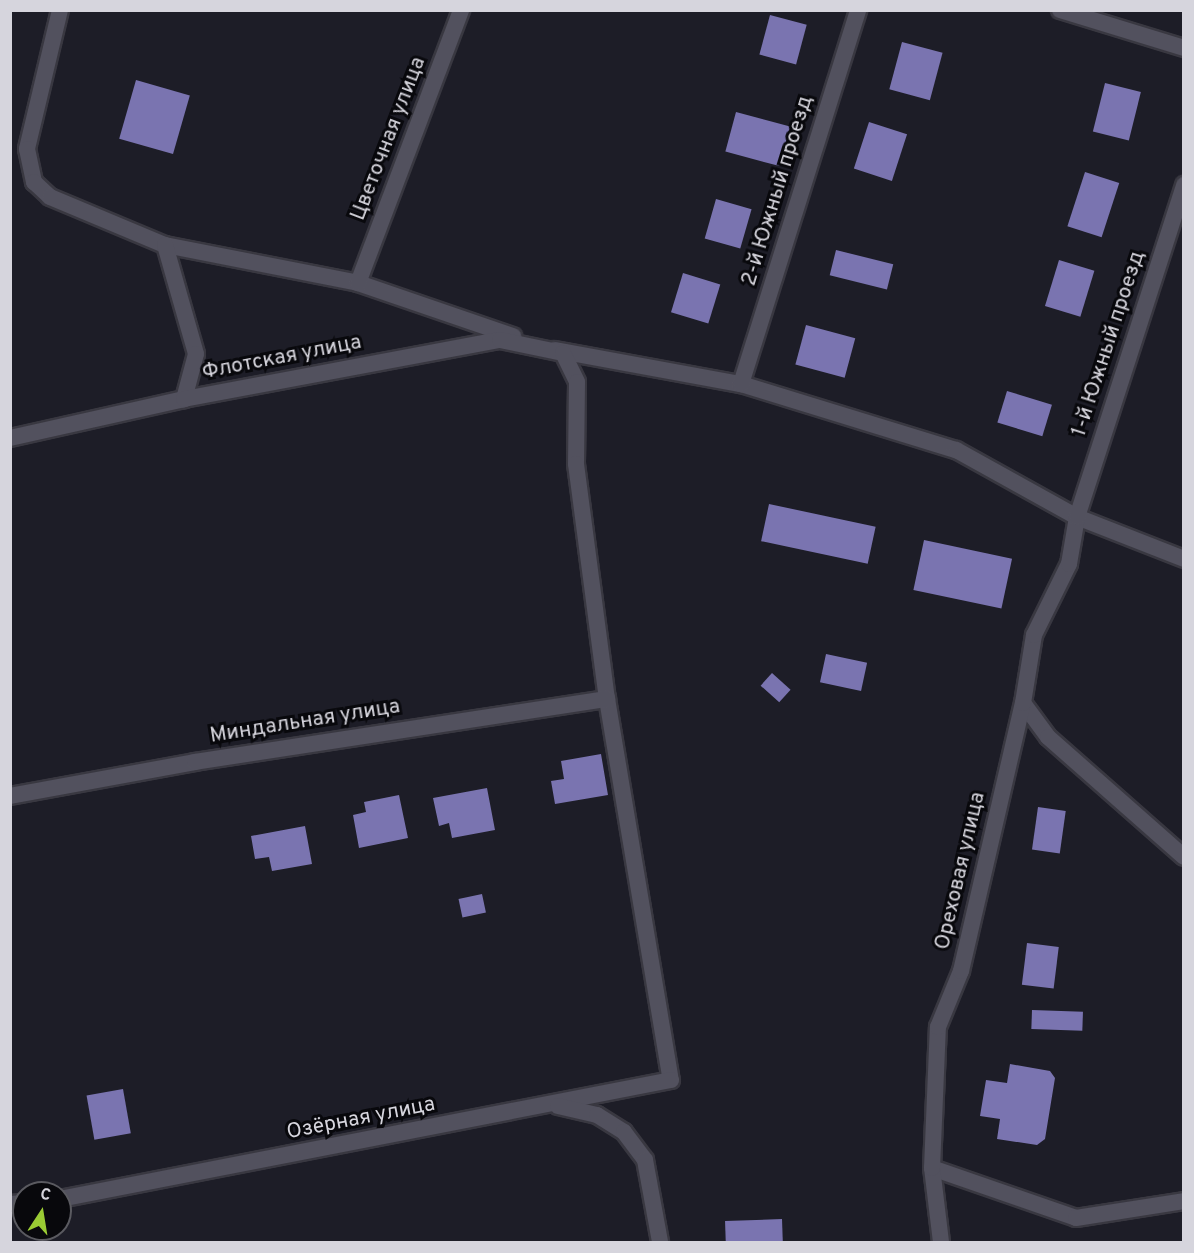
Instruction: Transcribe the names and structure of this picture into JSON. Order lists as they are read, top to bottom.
{
  "streets": {
    "street": [
      "Цветочная улица",
      "2-й Южный проезд",
      "1-й Южный проезд",
      "Флотская улица",
      "Миндальная улица",
      "Ореховая улица",
      "Озёрная улица"
    ]
  },
  "crossings": [
    ["1-й Южный проезд", "Ореховая улица"],
    ["Миндальная улица", "Озёрная улица"]
  ],
  "north": "top"
}
